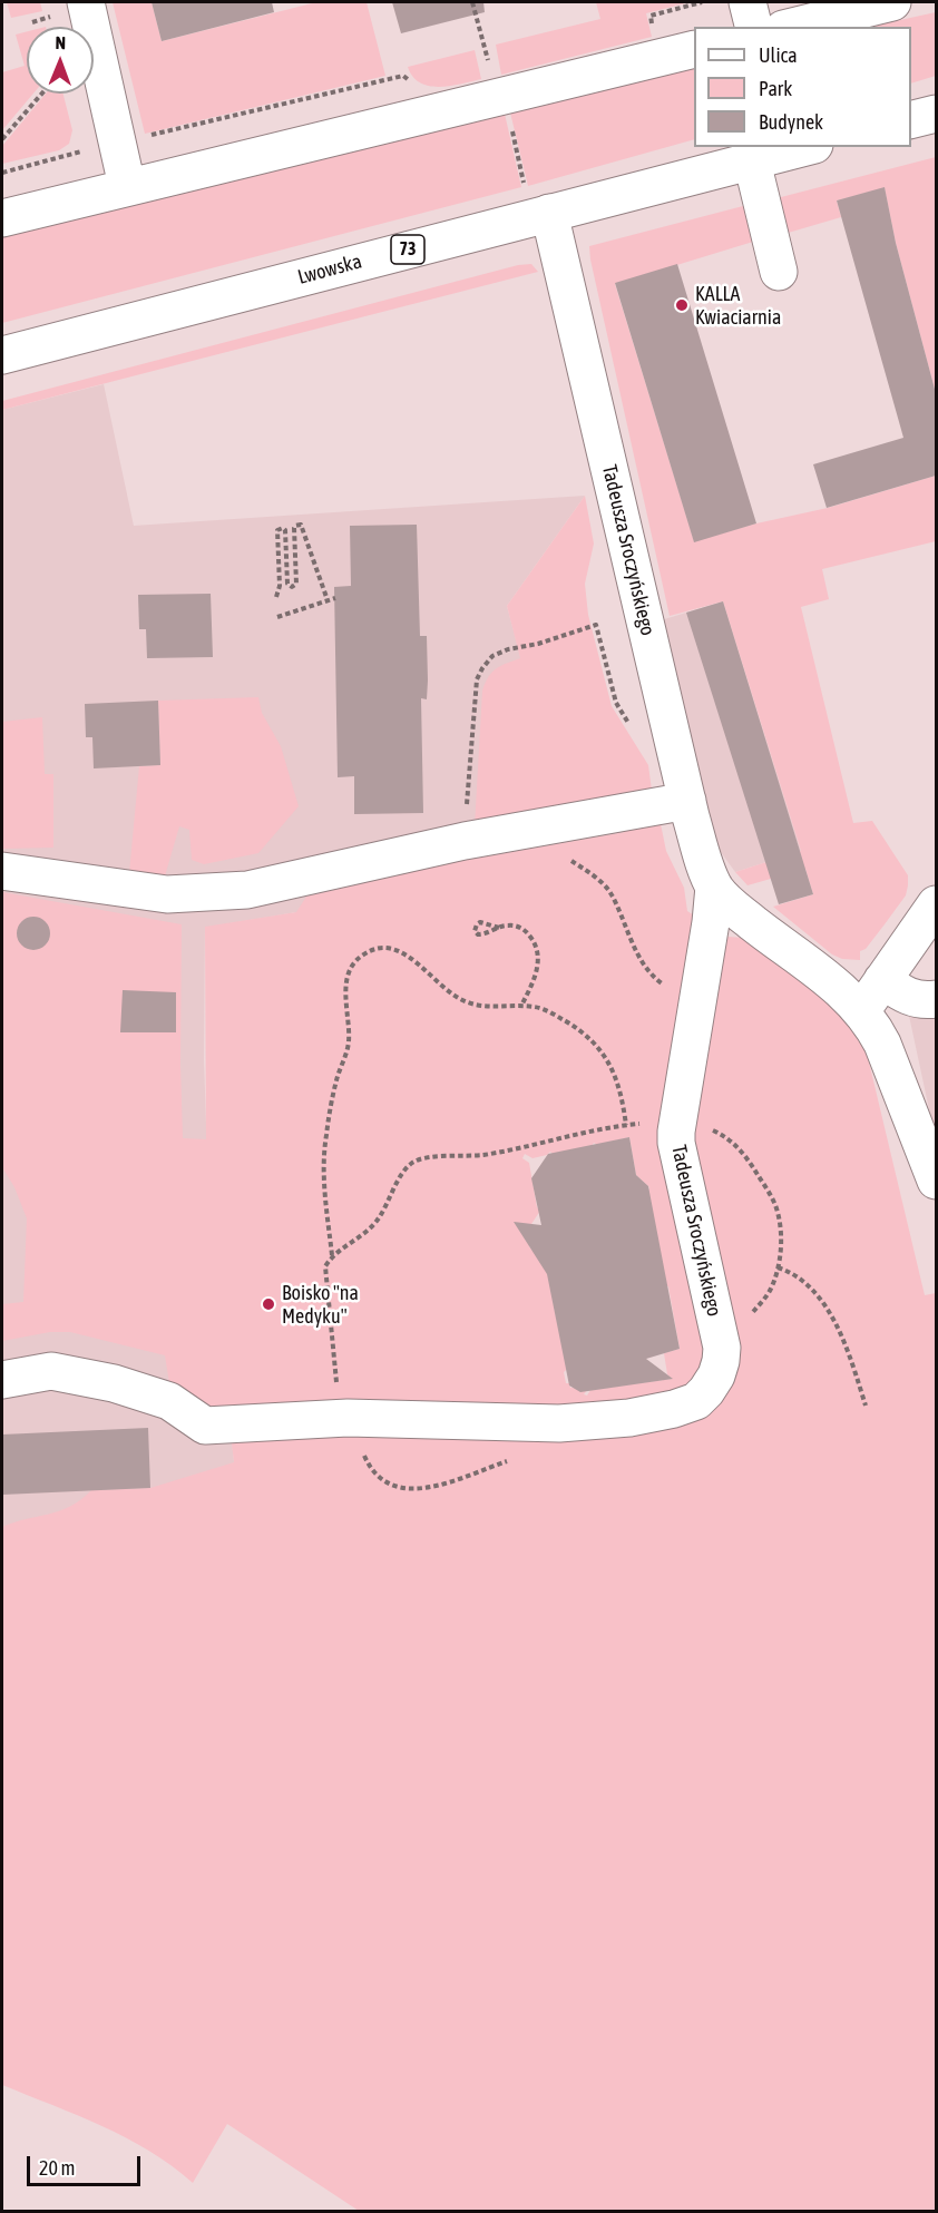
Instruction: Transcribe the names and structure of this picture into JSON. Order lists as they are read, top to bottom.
{
  "streets": {
    "main road": ["73", "Lwowska", "Tadeusza Sroczyńskiego"]
  },
  "crossings": [
    ["Lwowska", "Tadeusza Sroczyńskiego"]
  ],
  "places": ["KALLA Kwiaciarnia", "Boisko \"na Medyku\""],
  "legend": ["Ulica", "Park", "Budynek"],
  "scale_bar": "20 m",
  "north": "top"
}
